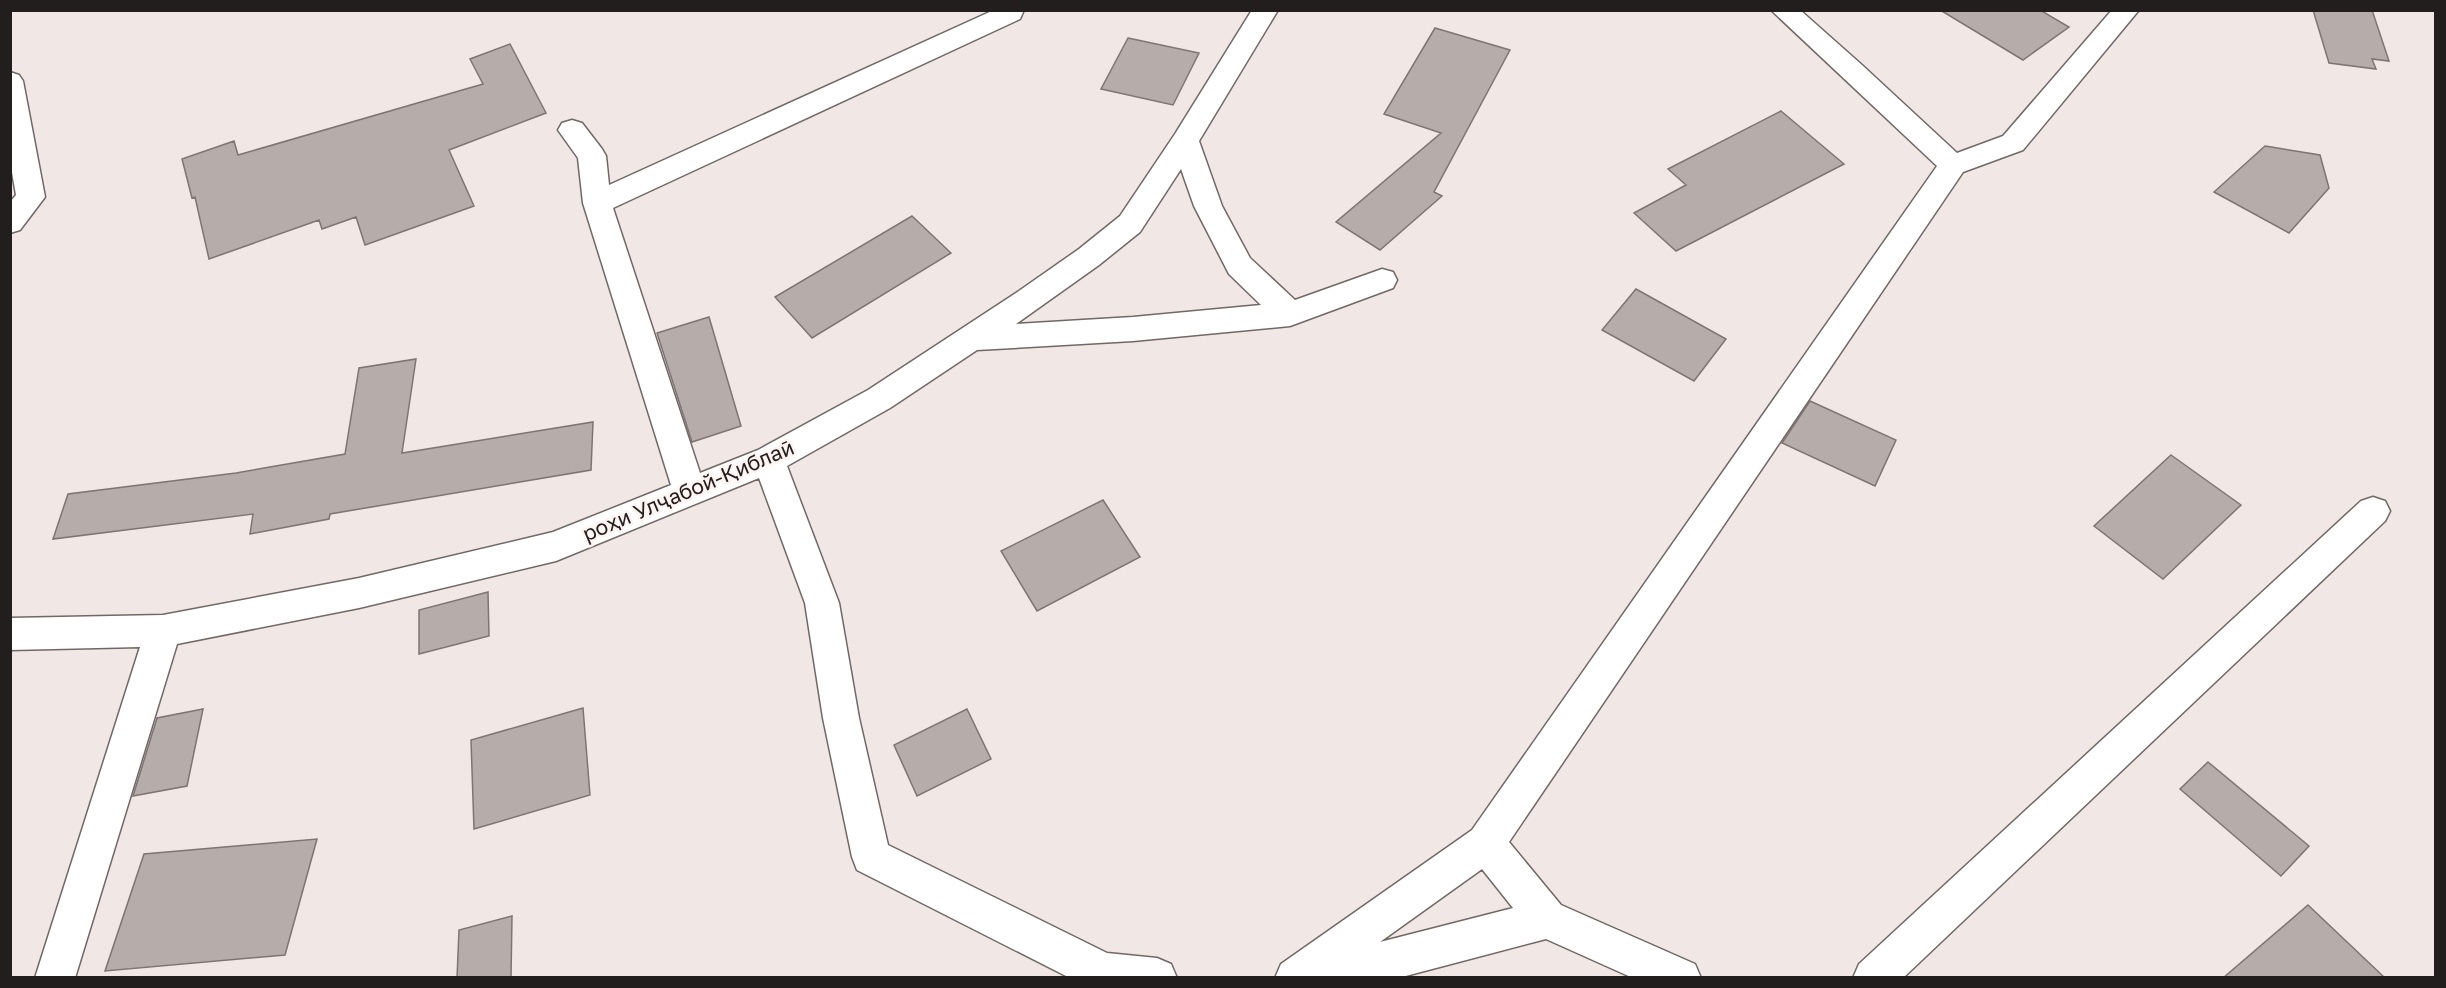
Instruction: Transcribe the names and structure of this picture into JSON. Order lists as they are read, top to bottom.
{
  "streets": {
    "street": ["роҳи Улҷабой-Қиблаӣ"]
  }
}
